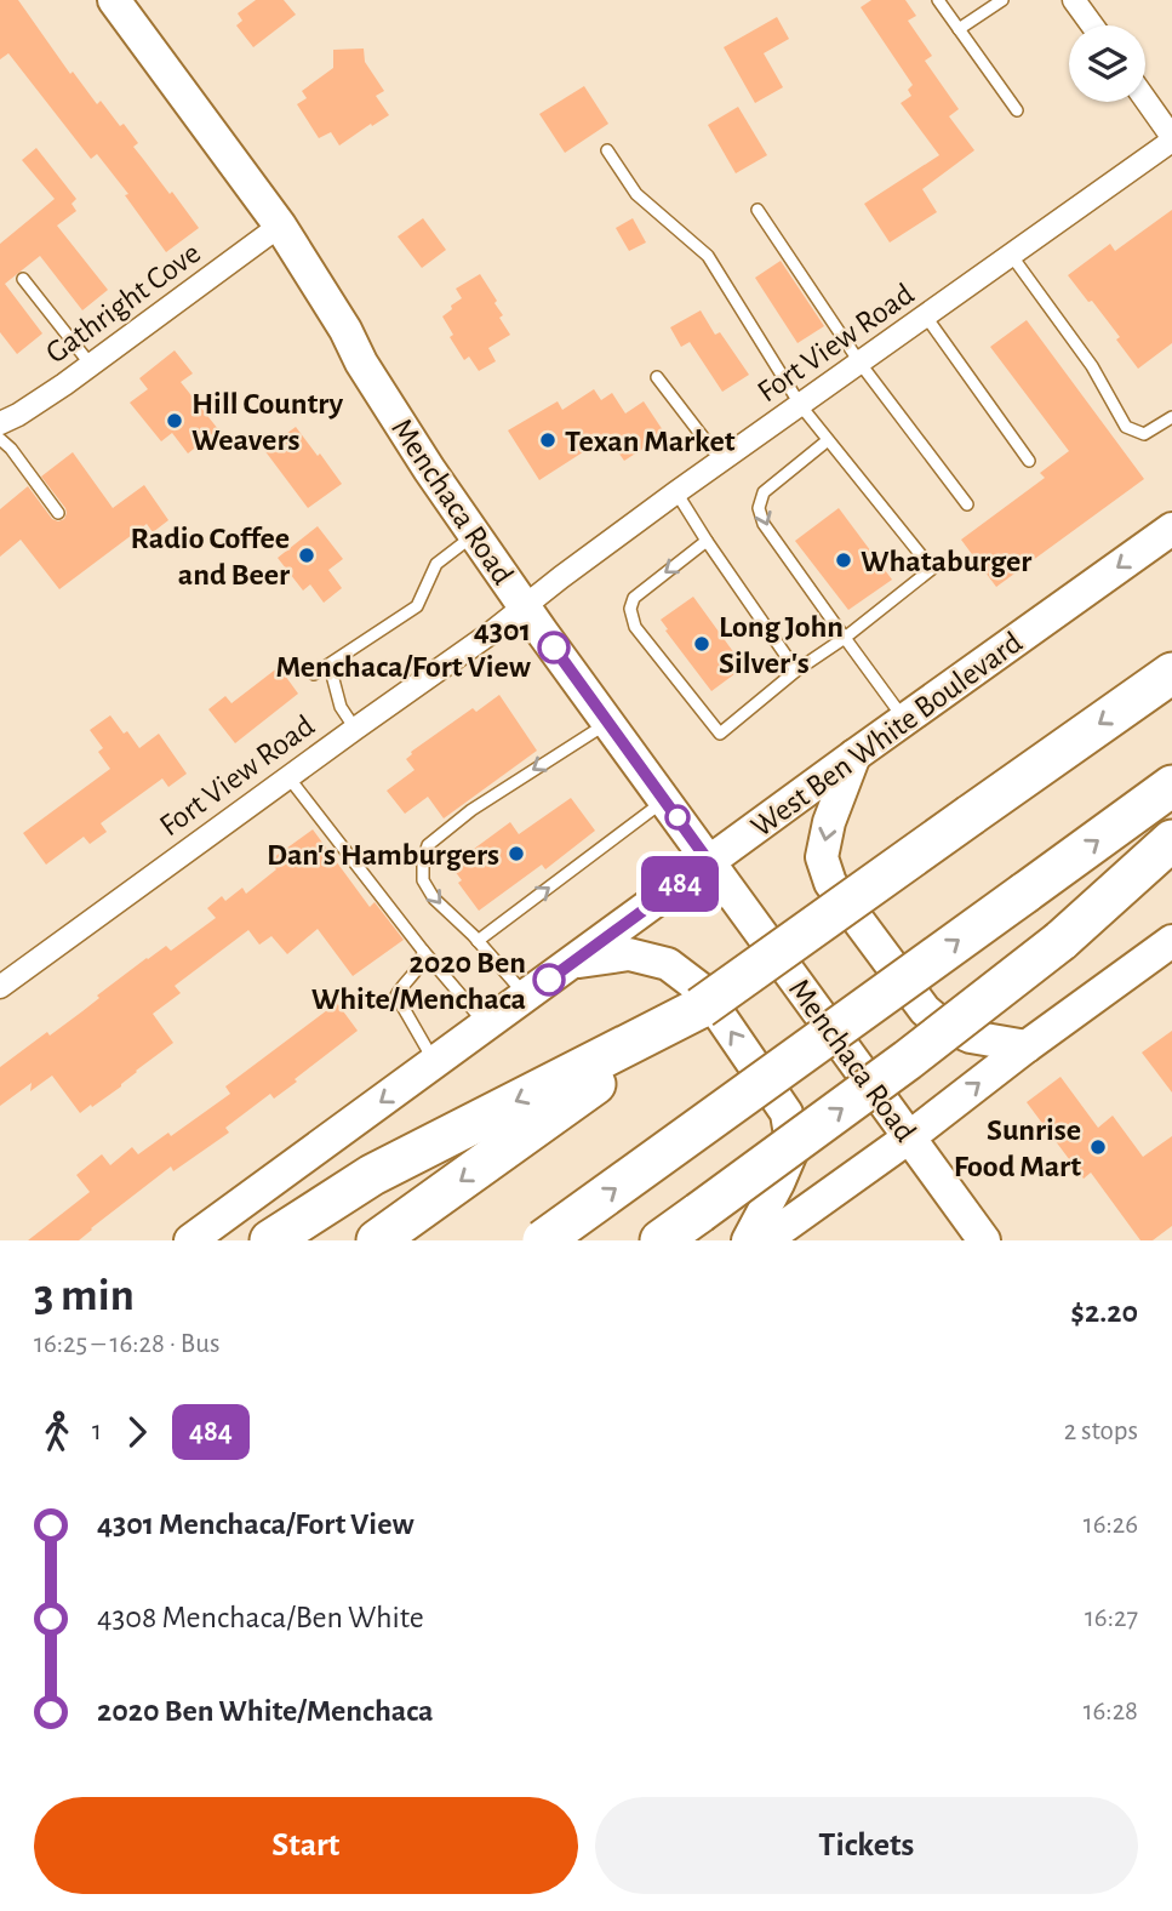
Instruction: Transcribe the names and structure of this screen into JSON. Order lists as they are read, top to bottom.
{
  "streets": {
    "main road": ["Menchaca Road", "West Ben White Boulevard"],
    "street": ["Gathright Cove", "Fort View Road"]
  },
  "crossings": [
    ["Gathright Cove", "Menchaca Road"],
    ["Fort View Road", "Menchaca Road"],
    ["Menchaca Road", "West Ben White Boulevard"]
  ],
  "one_way": ["West Ben White Boulevard"],
  "places": [
    "Hill Country Weavers",
    "Texan Market",
    "Radio Coffee and Beer",
    "Whataburger",
    "Long John Silver's",
    "4301 Menchaca/Fort View",
    "Dan's Hamburgers",
    "2020 Ben White/Menchaca",
    "Sunrise Food Mart"
  ],
  "lines": ["bus line 484"],
  "page": {
    "on_map": "484",
    "heading": ["3 min", "16:25 – 16:28 · Bus", "$2.20"],
    "legs": ["1", "484", "2 stops"],
    "list": [
      {
        "name": "4301 Menchaca/Fort View",
        "value": "16:26"
      },
      {
        "name": "4308 Menchaca/Ben White",
        "value": "16:27"
      },
      {
        "name": "2020 Ben White/Menchaca",
        "value": "16:28"
      }
    ],
    "buttons": ["Start", "Tickets"]
  }
}
